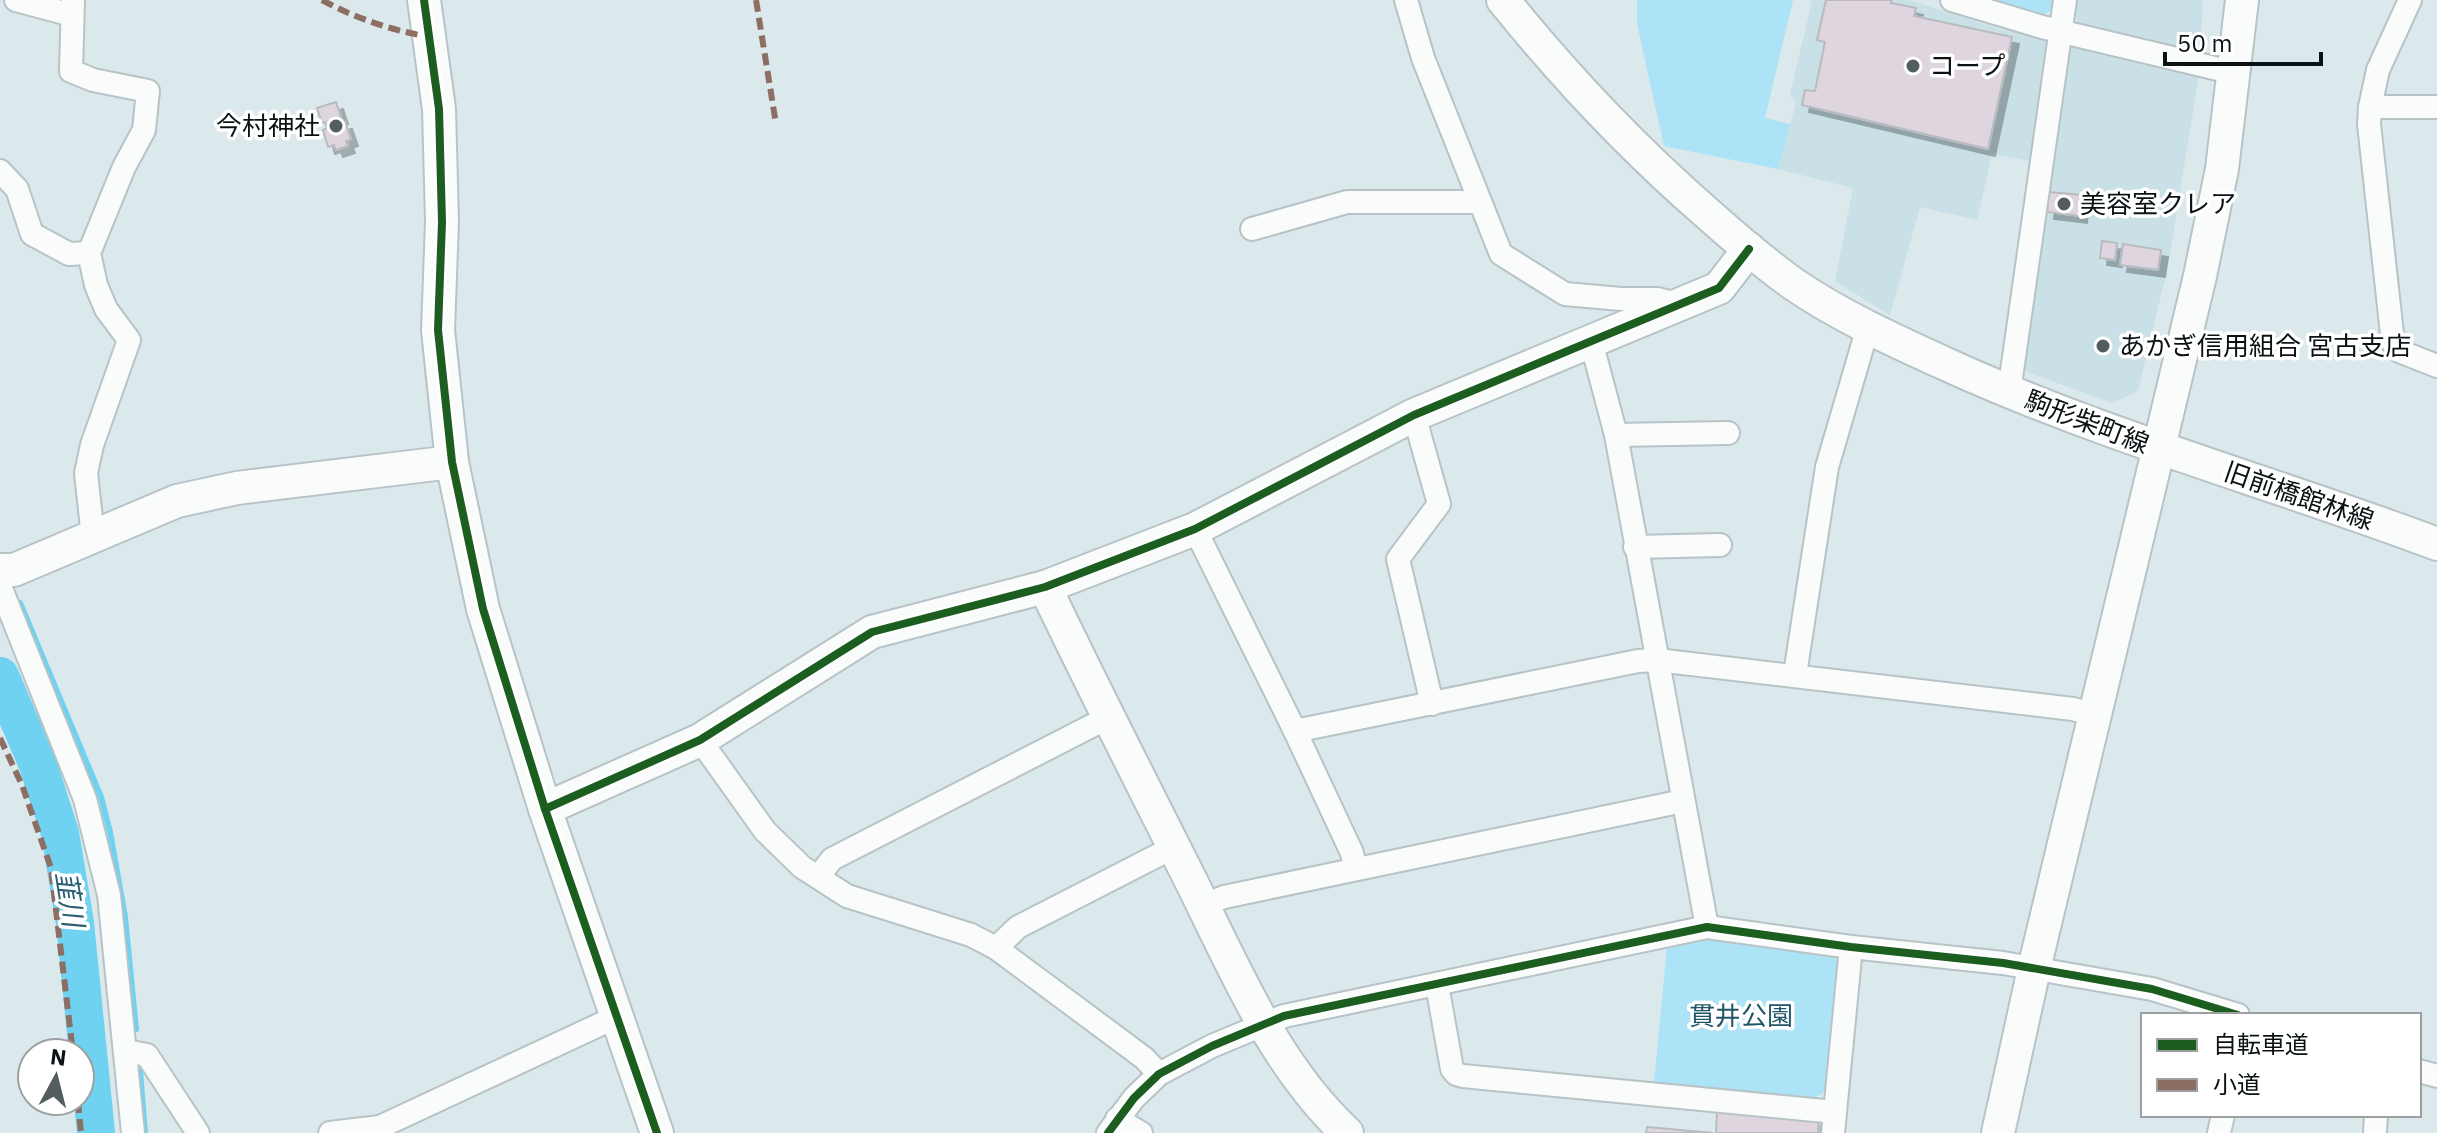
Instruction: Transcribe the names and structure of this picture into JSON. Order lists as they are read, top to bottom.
{
  "streets": {
    "street": ["駒形柴町線", "旧前橋館林線"]
  },
  "crossings": [
    ["駒形柴町線", "旧前橋館林線"]
  ],
  "water": ["韮川"],
  "parks": ["貫井公園"],
  "places": [
    "コープ",
    "今村神社",
    "美容室クレア",
    "あかぎ信用組合 宮古支店"
  ],
  "legend": ["自転車道", "小道"],
  "scale_bar": "50 m",
  "north": "top"
}
